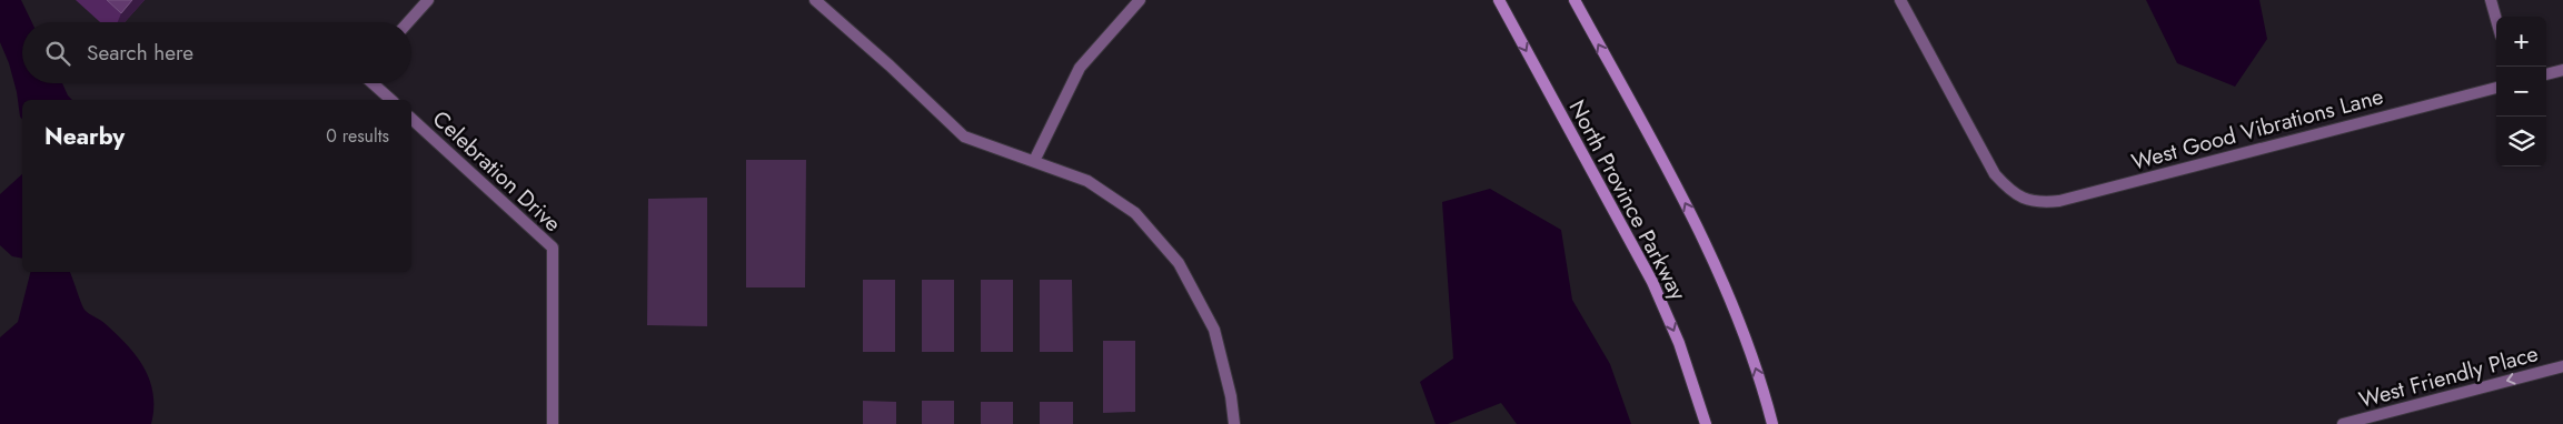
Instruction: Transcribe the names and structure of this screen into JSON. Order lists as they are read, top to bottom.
{
  "streets": {
    "street": [
      "West Good Vibrations Lane",
      "Celebration Drive",
      "North Province Parkway",
      "West Friendly Place"
    ]
  },
  "one_way": ["West Friendly Place"],
  "page": {
    "map_buttons": ["+", "−"],
    "search": "Search here",
    "heading": ["Nearby", "0 results"]
  }
}
